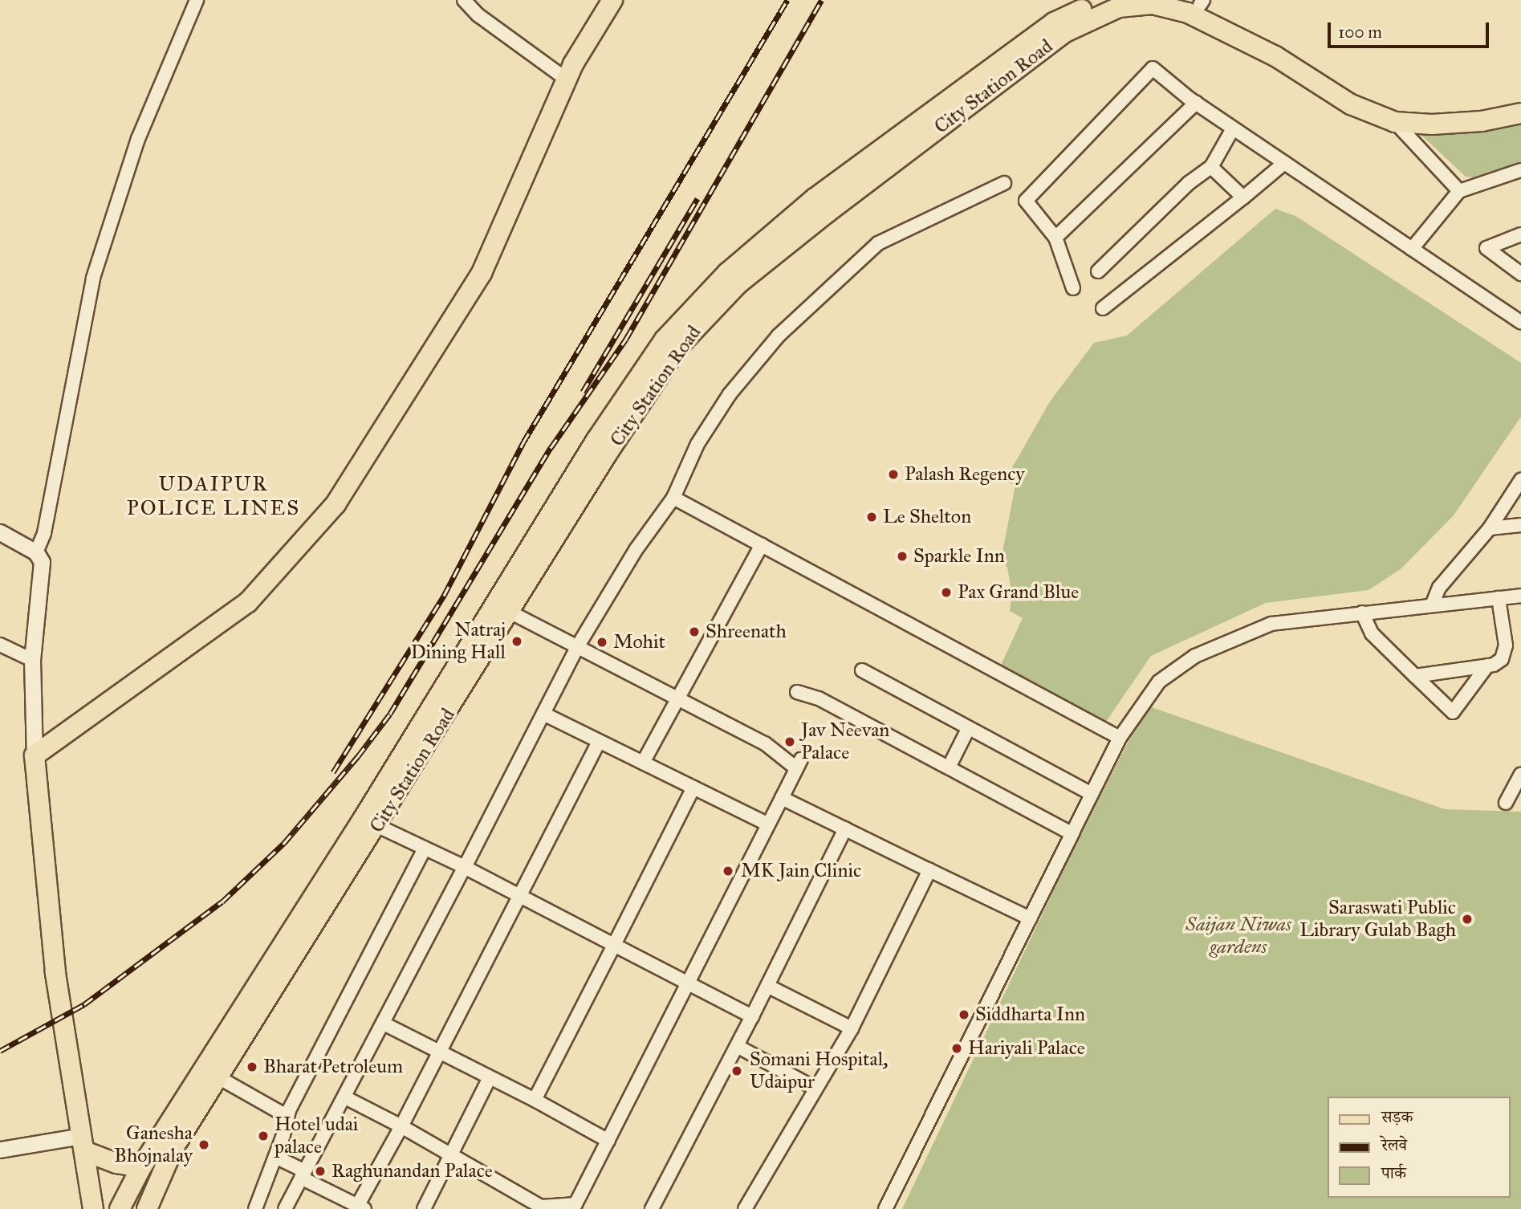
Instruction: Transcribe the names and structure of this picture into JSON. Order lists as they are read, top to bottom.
{
  "streets": {
    "main road": ["City Station Road"]
  },
  "districts": ["UDAIPUR POLICE LINES"],
  "parks": ["Saijan Niwas gardens"],
  "places": [
    "Palash Regency",
    "Le Shelton",
    "Sparkle Inn",
    "Pax Grand Blue",
    "Shreenath",
    "Natraj Dining Hall",
    "Mohit",
    "Jav Neevan Palace",
    "MK Jain Clinic",
    "Saraswati Public Library Gulab Bagh",
    "Siddharta Inn",
    "Hariyali Palace",
    "Bharat Petroleum",
    "Somani Hospital, Udaipur",
    "Hotel udai palace",
    "Ganesha Bhojnalay",
    "Raghunandan Palace"
  ],
  "legend": ["सड़क", "रेलवे", "पार्क"],
  "scale_bar": "100 m"
}
